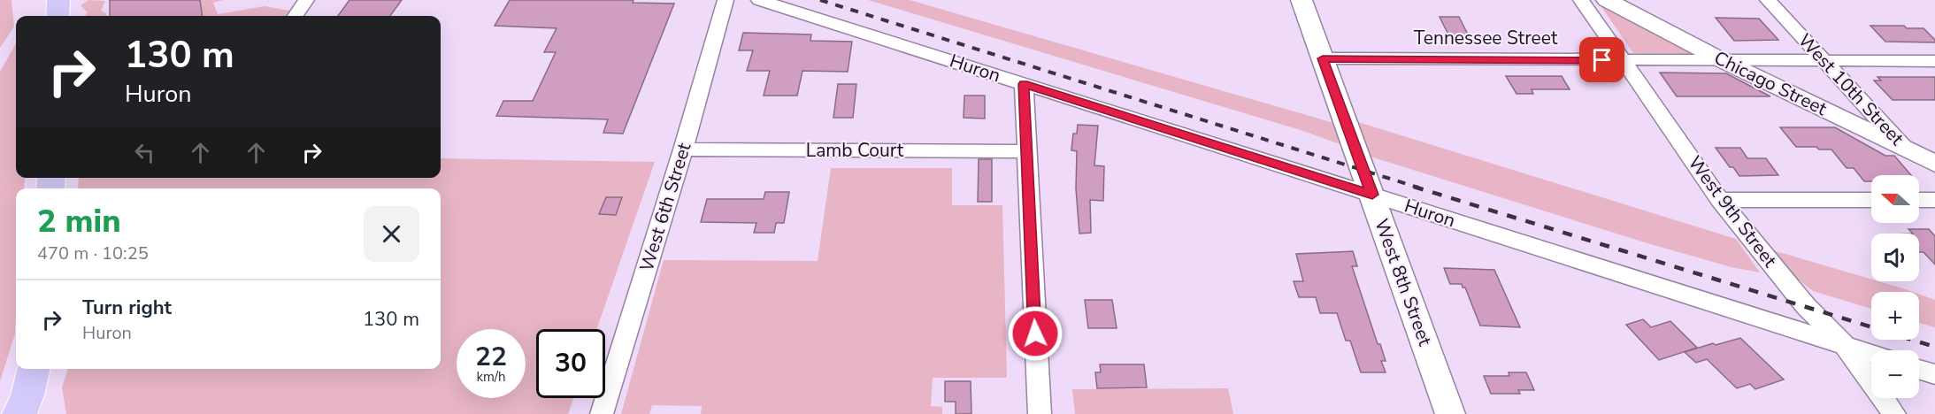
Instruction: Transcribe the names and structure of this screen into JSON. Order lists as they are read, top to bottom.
{
  "streets": {
    "street": [
      "Tennessee Street",
      "Huron",
      "Chicago Street",
      "West 10th Street",
      "Lamb Court",
      "West 6th Street",
      "West 9th Street",
      "West 8th Street"
    ]
  },
  "crossings": [
    ["Tennessee Street", "Chicago Street"],
    ["Tennessee Street", "West 10th Street"],
    ["Tennessee Street", "West 9th Street"],
    ["Tennessee Street", "West 8th Street"],
    ["Huron", "West 9th Street"],
    ["Huron", "West 8th Street"],
    ["Chicago Street", "West 10th Street"],
    ["Lamb Court", "West 6th Street"]
  ],
  "north": "left",
  "page": {
    "turn": ["130 m", "Huron"],
    "map_buttons": ["+", "−"],
    "heading": ["2 min", "470 m · 10:25"],
    "list": [
      {
        "name": "Turn right",
        "note": "Huron",
        "value": "130 m"
      }
    ],
    "speed": "22 km/h",
    "limit": "30"
  }
}
